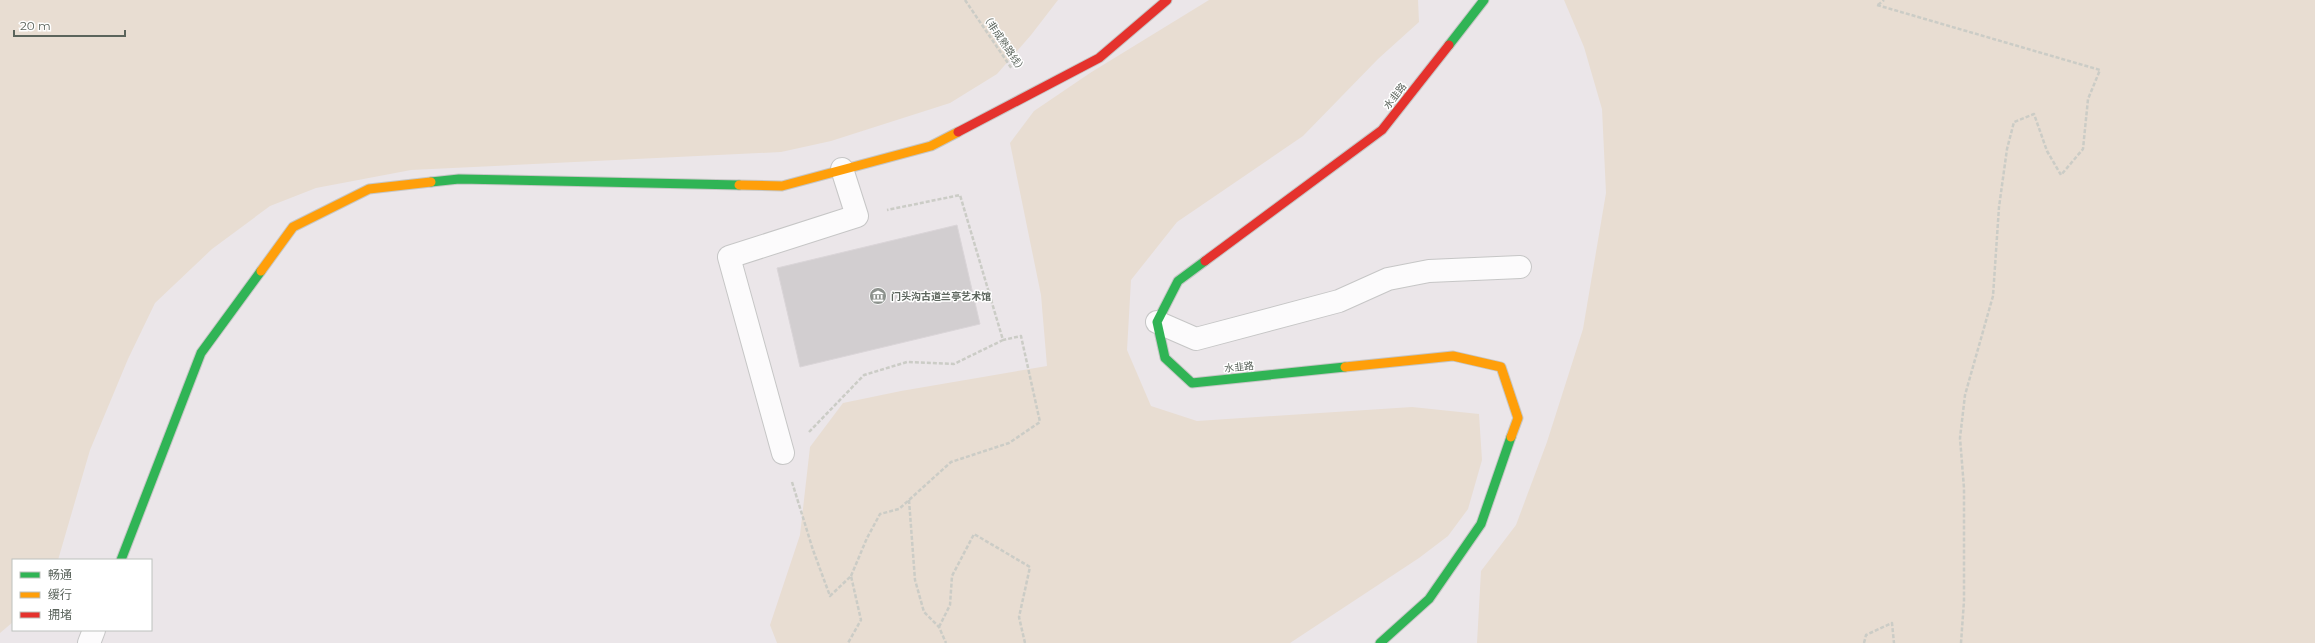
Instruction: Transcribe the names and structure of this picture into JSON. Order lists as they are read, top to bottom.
{
  "streets": {
    "street": ["水韭路"],
    "path": ["（非成熟路线）"]
  },
  "places": {
    "museum": ["门头沟古道兰亭艺术馆"]
  },
  "legend": ["畅通", "缓行", "拥堵"],
  "scale_bar": "20 m"
}
